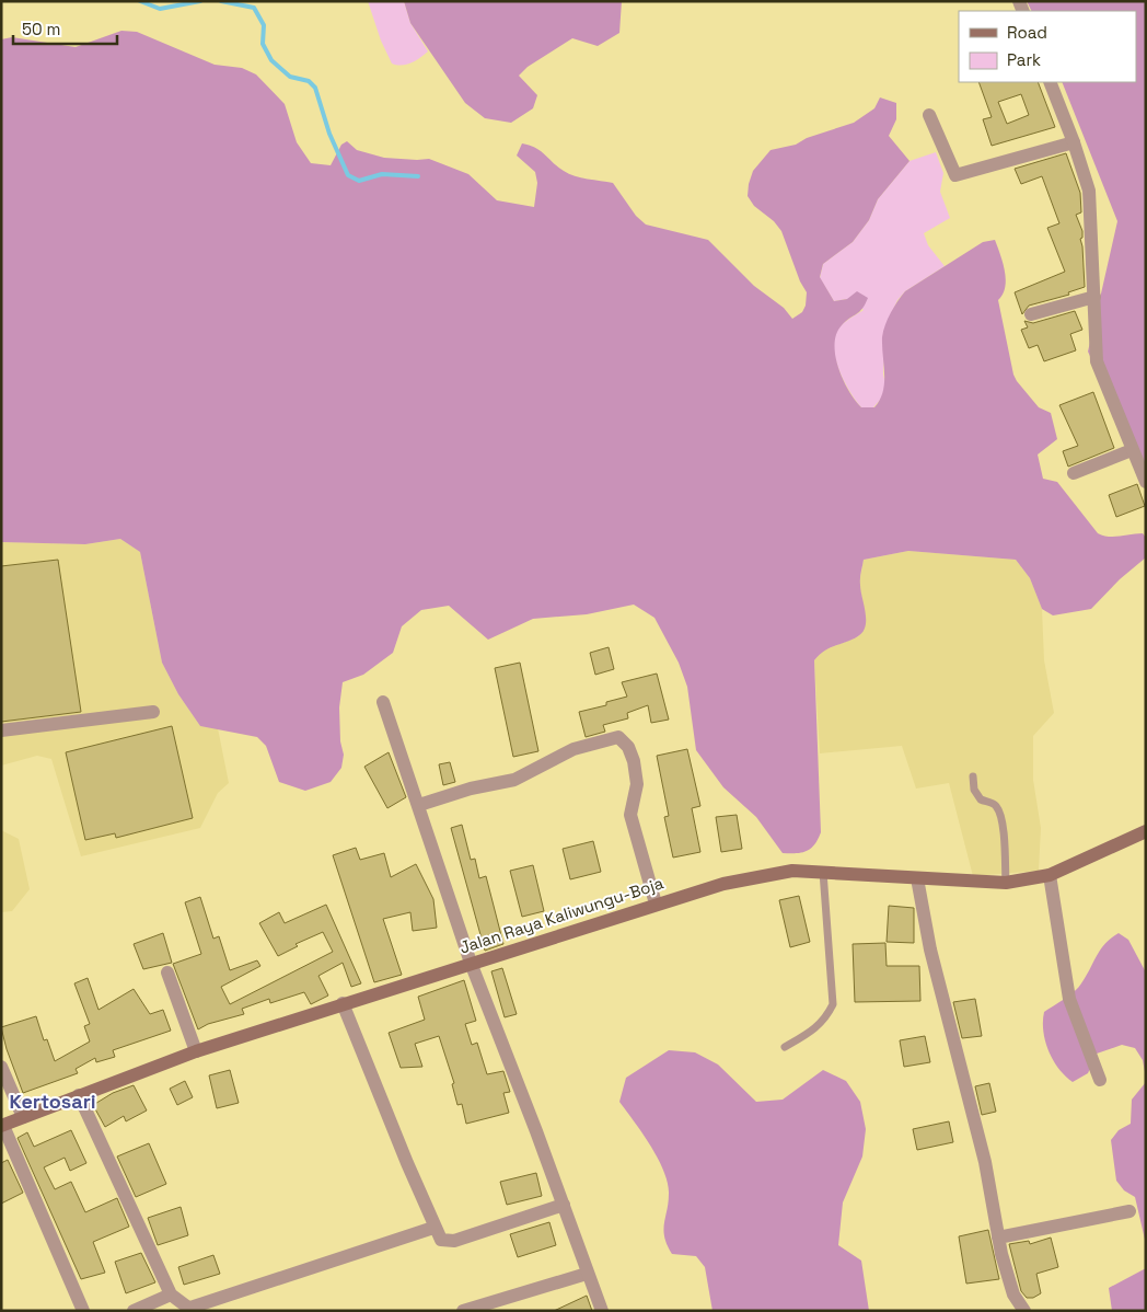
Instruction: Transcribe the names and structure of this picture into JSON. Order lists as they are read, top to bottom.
{
  "streets": {
    "main road": ["Jalan Raya Kaliwungu-Boja"]
  },
  "districts": ["Kertosari"],
  "legend": ["Road", "Park"],
  "scale_bar": "50 m"
}
